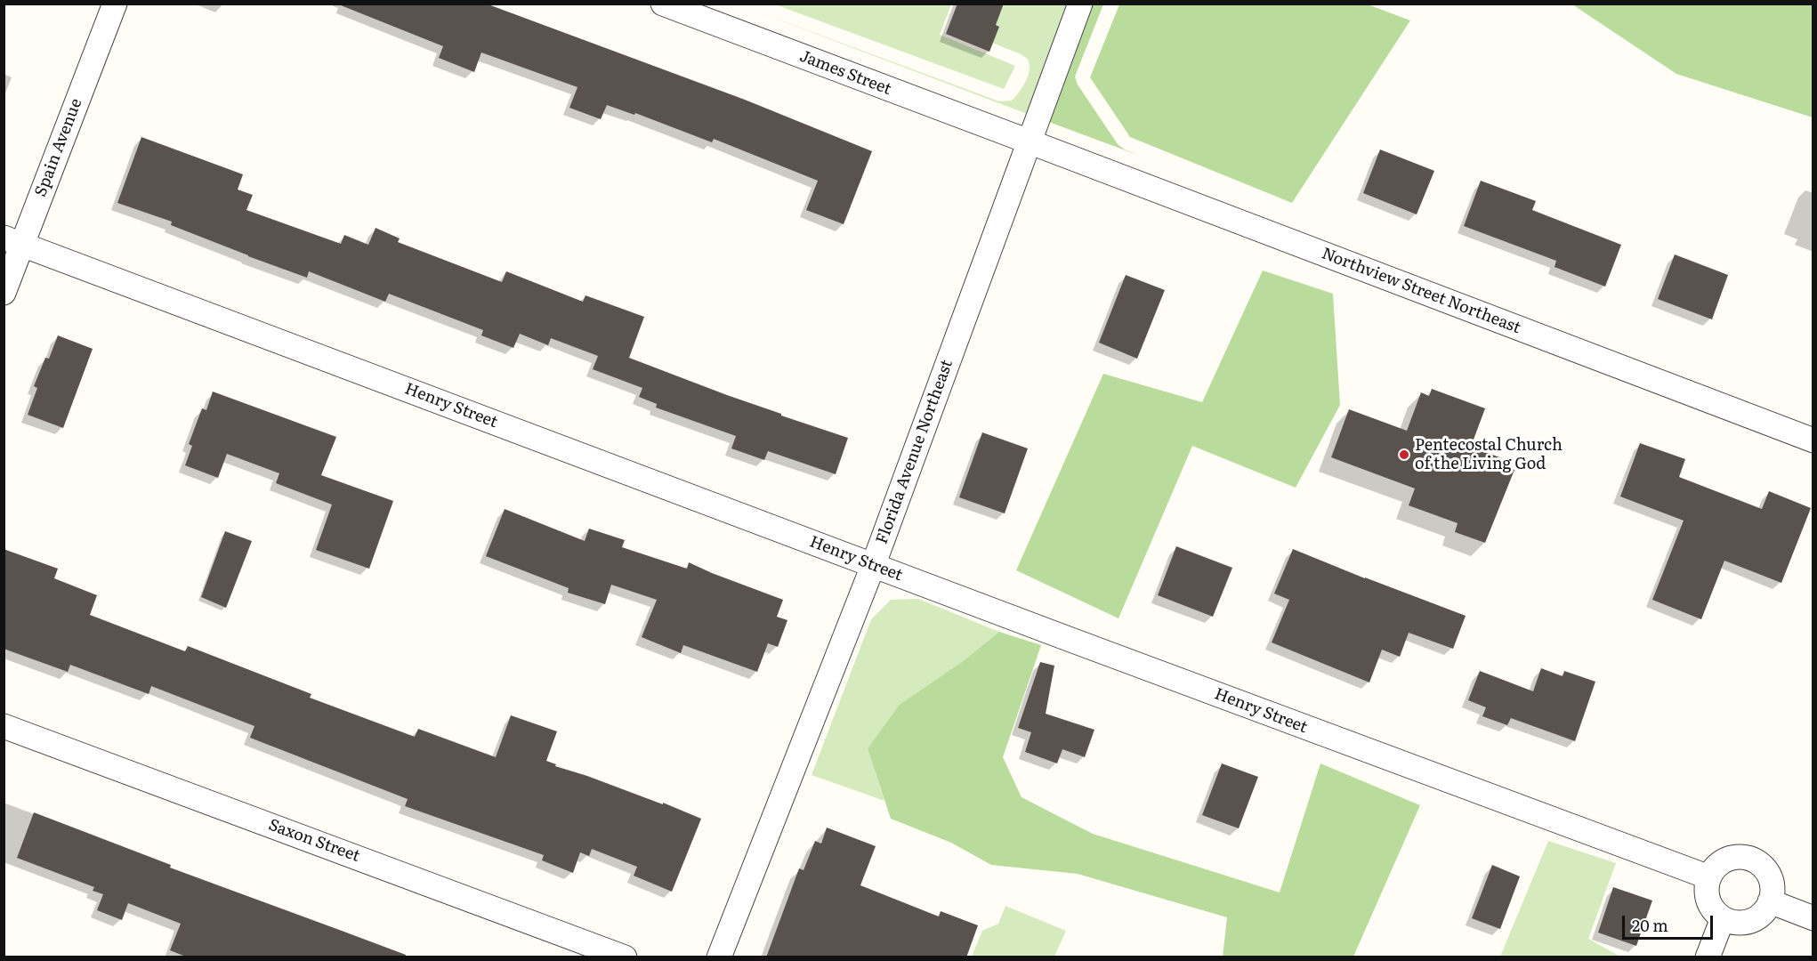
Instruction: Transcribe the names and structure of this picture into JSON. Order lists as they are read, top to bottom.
{
  "streets": {
    "street": [
      "James Street",
      "Spain Avenue",
      "Northview Street Northeast",
      "Henry Street",
      "Florida Avenue Northeast",
      "Saxon Street"
    ]
  },
  "crossings": [
    ["James Street", "Northview Street Northeast"],
    ["James Street", "Florida Avenue Northeast"],
    ["Spain Avenue", "Henry Street"],
    ["Northview Street Northeast", "Florida Avenue Northeast"],
    ["Henry Street", "Florida Avenue Northeast"]
  ],
  "places": ["Pentecostal Church of the Living God"],
  "scale_bar": "20 m"
}
